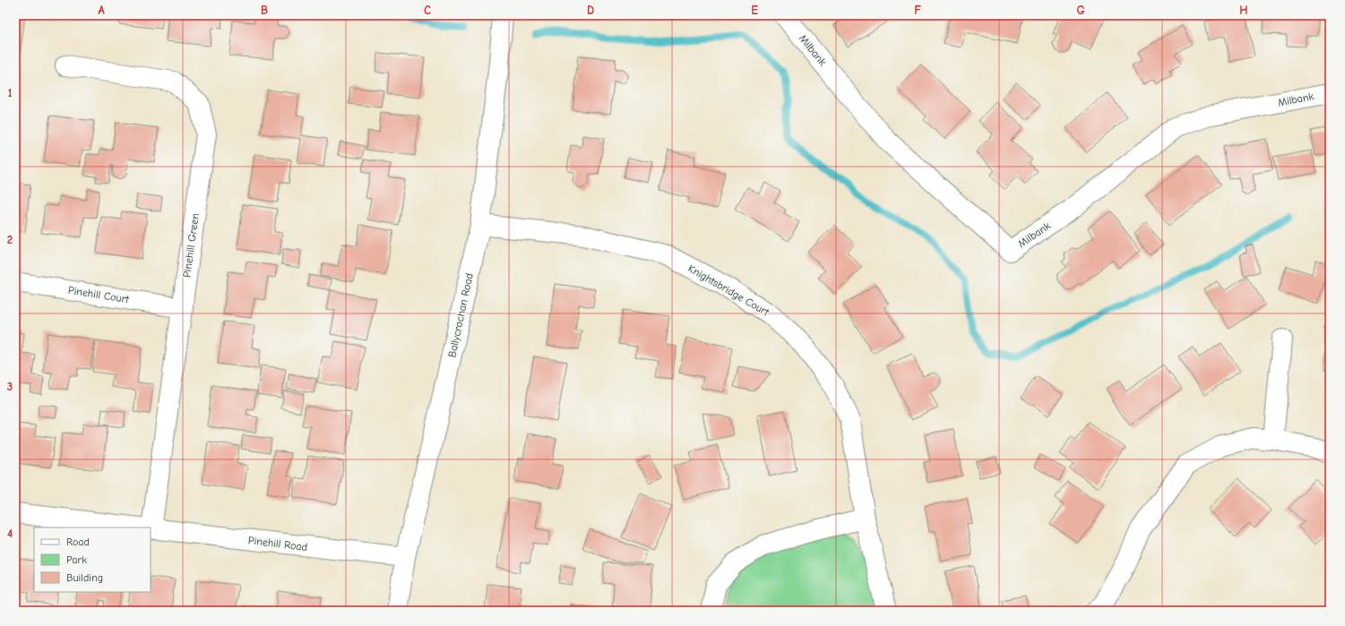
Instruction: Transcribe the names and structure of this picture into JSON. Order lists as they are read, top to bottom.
{
  "streets": {
    "street": [
      "Milbank",
      "Pinehill Green",
      "Knightsbridge Court",
      "Pinehill Court",
      "Ballycrochan Road",
      "Pinehill Road"
    ]
  },
  "crossings": [
    ["Pinehill Green", "Pinehill Court"],
    ["Knightsbridge Court", "Ballycrochan Road"],
    ["Ballycrochan Road", "Pinehill Road"]
  ],
  "legend": ["Road", "Park", "Building"],
  "grid": {
    "columns": [
      "A",
      "B",
      "C",
      "D",
      "E",
      "F",
      "G",
      "H"
    ],
    "rows": [
      "1",
      "2",
      "3",
      "4"
    ]
  }
}
